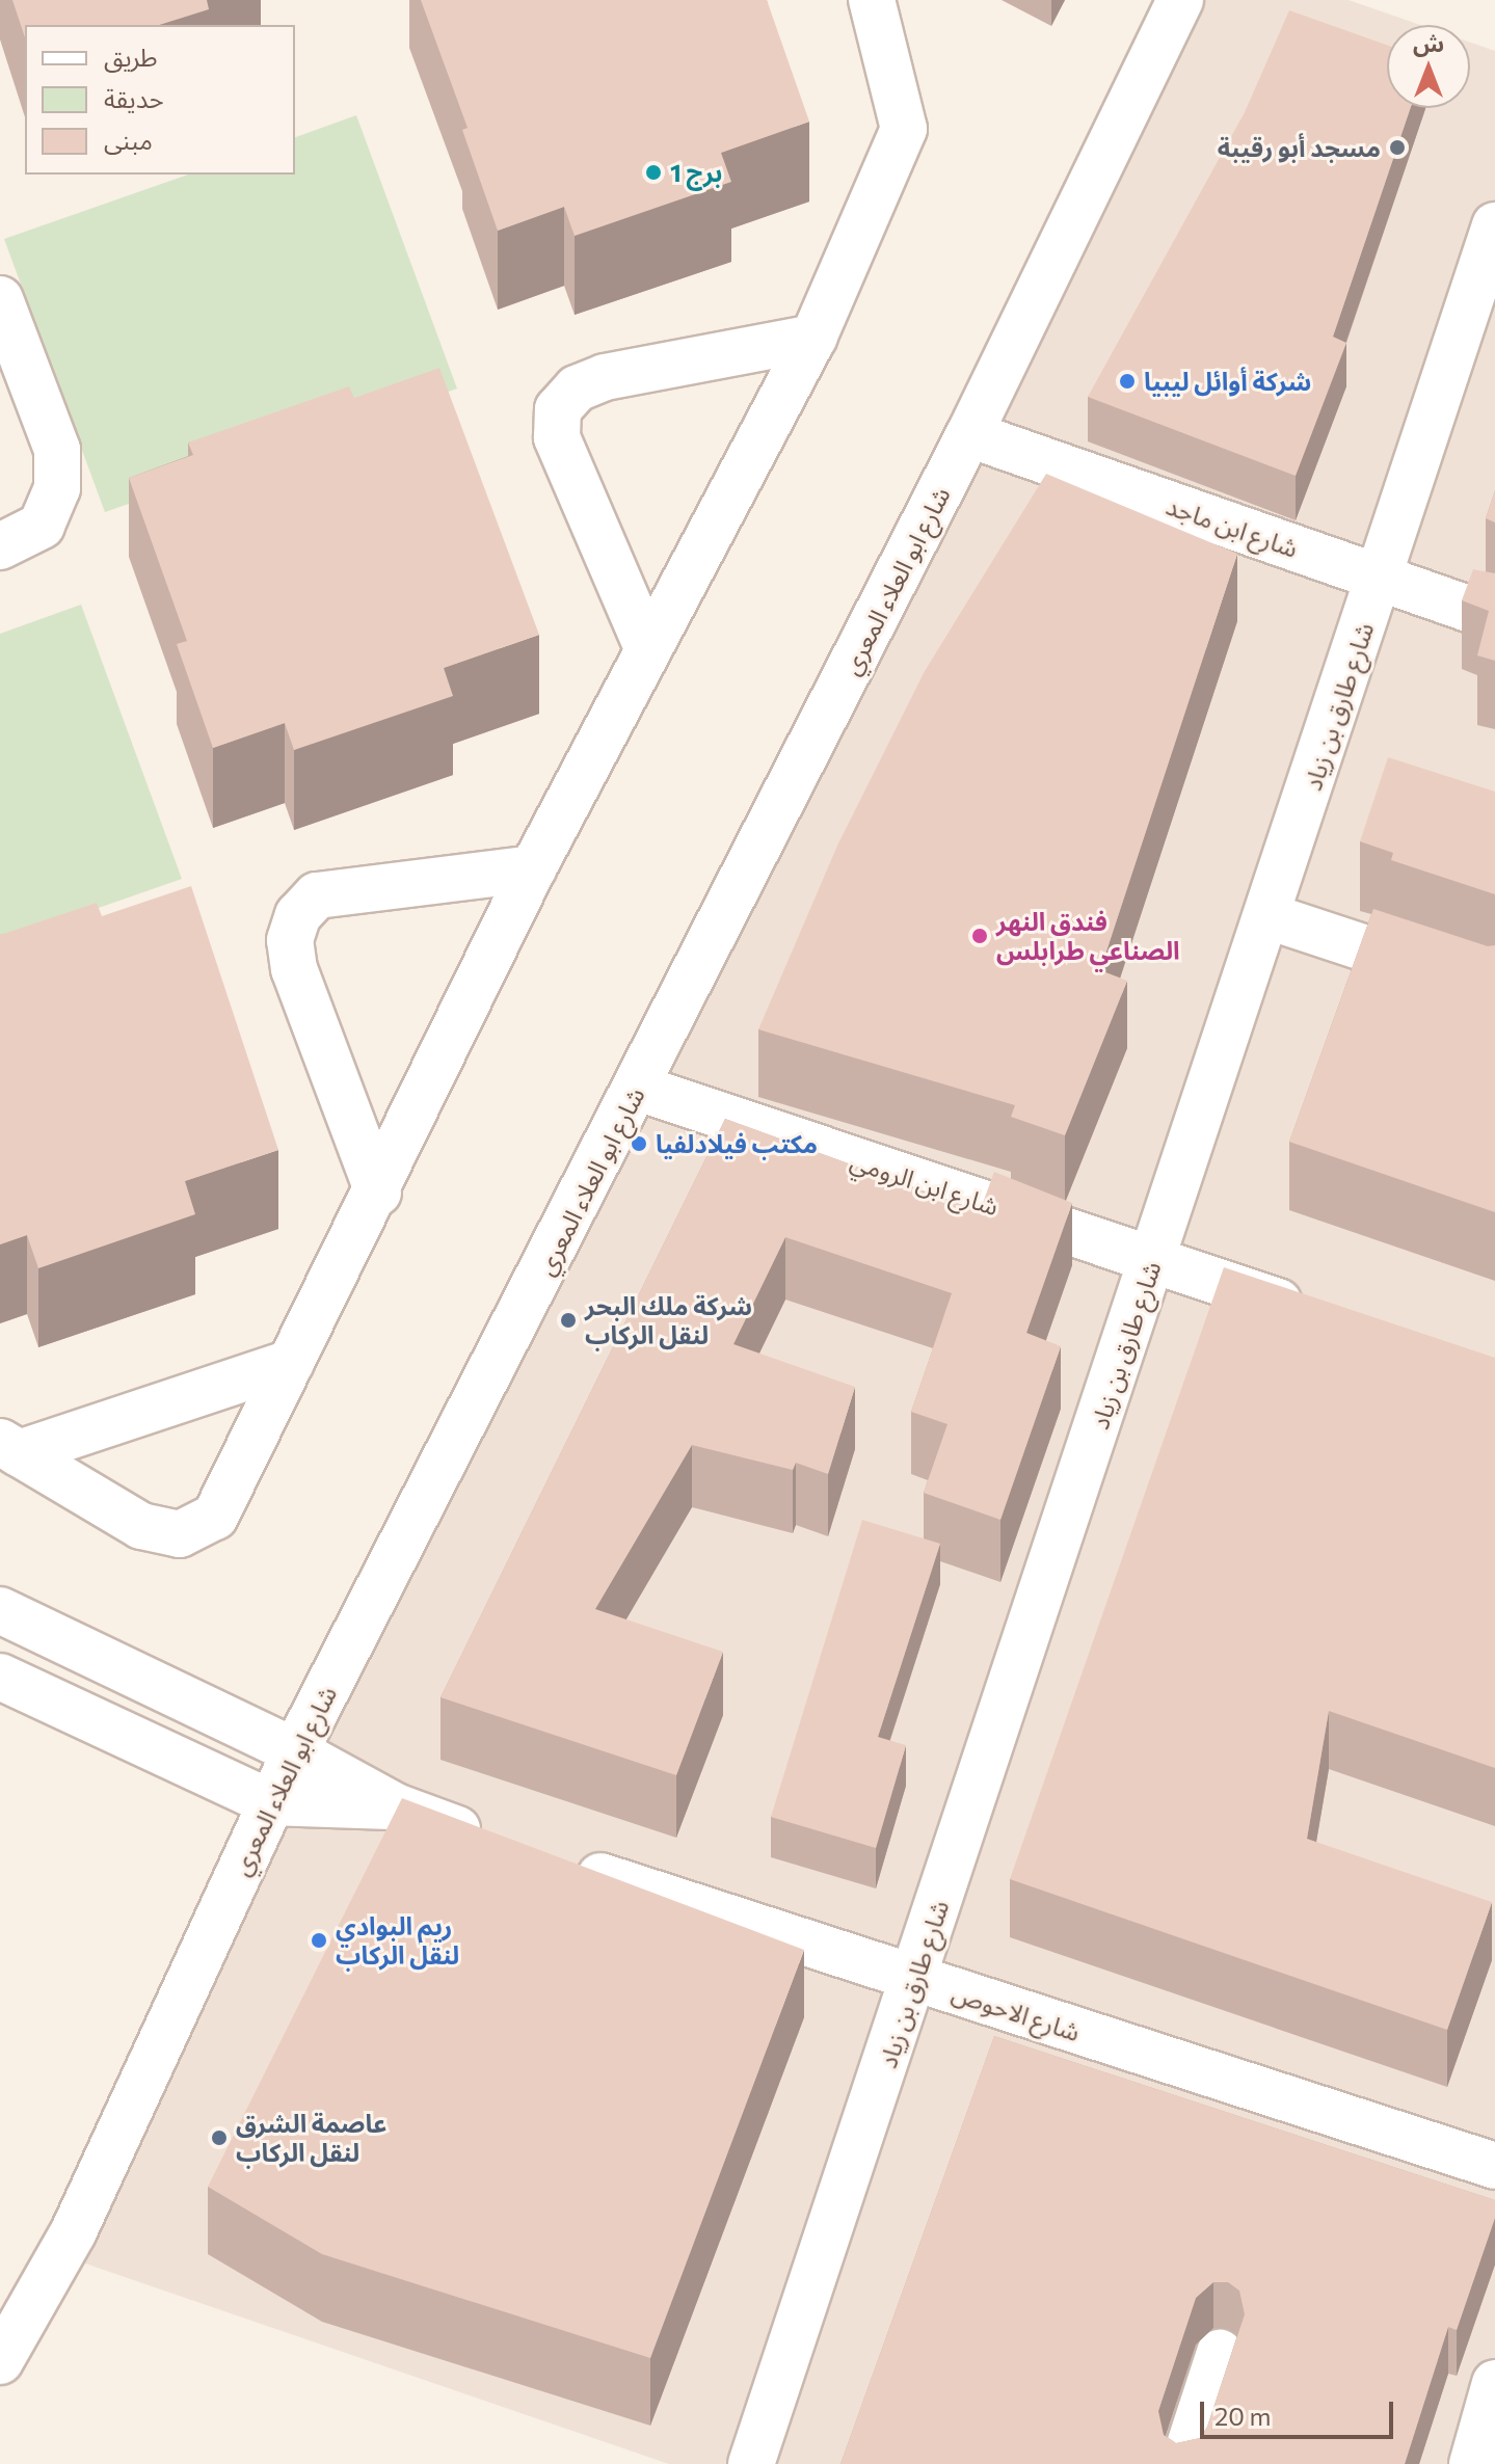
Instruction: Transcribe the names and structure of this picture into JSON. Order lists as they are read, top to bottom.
{
  "streets": {
    "street": [
      "شارع ابن ماجد",
      "شارع ابو العلاء المعري",
      "شارع طارق بن زياد",
      "شارع ابن الرومي",
      "شارع الاحوص"
    ]
  },
  "crossings": [
    ["شارع ابن ماجد", "شارع ابو العلاء المعري"],
    ["شارع ابن ماجد", "شارع طارق بن زياد"],
    ["شارع ابو العلاء المعري", "شارع ابن الرومي"],
    ["شارع طارق بن زياد", "شارع ابن الرومي"],
    ["شارع طارق بن زياد", "شارع الاحوص"]
  ],
  "places": [
    "مسجد أبو رقيبة",
    "برج 1",
    "شركة أوائل ليبيا",
    "فندق النهر الصناعي طرابلس",
    "مكتب فيلادلفيا",
    "شركة ملك البحر لنقل الركاب",
    "ريم البوادي لنقل الركاب",
    "عاصمة الشرق لنقل الركاب"
  ],
  "legend": ["طريق", "حديقة", "مبنى"],
  "scale_bar": "20 m",
  "north": "top"
}
